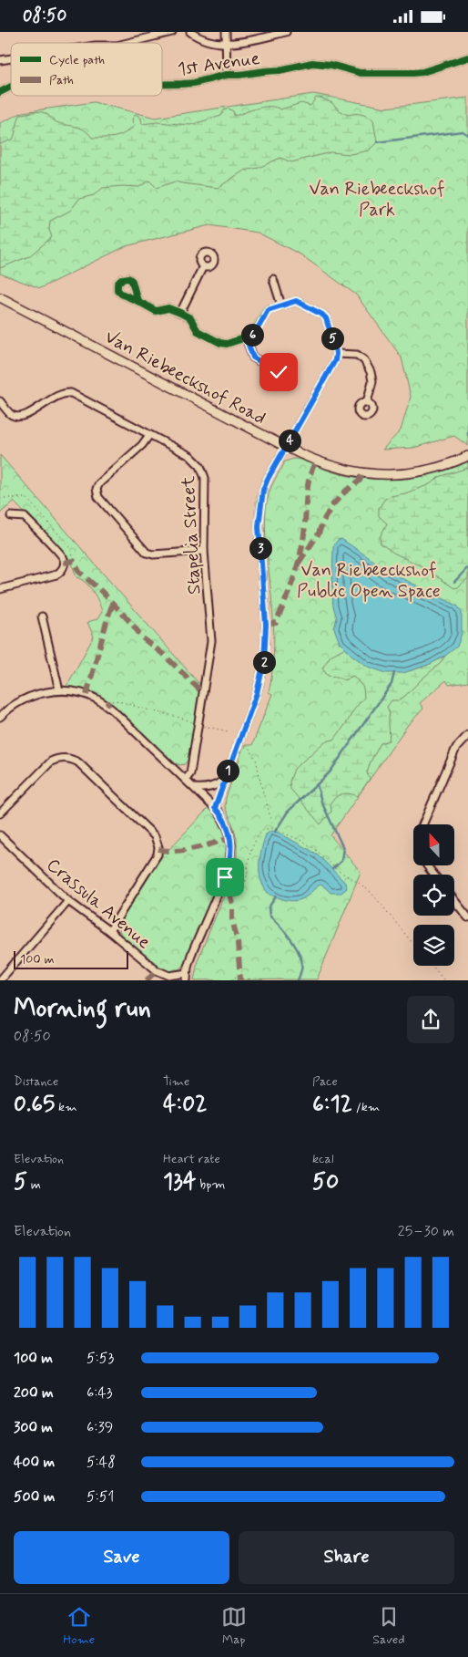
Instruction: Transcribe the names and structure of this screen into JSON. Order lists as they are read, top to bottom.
{
  "streets": {
    "street": [
      "1st Avenue",
      "Van Riebeeckshof Road",
      "Stapelia Street",
      "Crassula Avenue"
    ]
  },
  "parks": ["Van Riebeeckshof Park", "Van Riebeeckshof Public Open Space"],
  "legend": ["Cycle path", "Path"],
  "scale_bar": "100 m",
  "north": "top",
  "page": {
    "status": "08:50",
    "pins": [
      "6",
      "5",
      "4",
      "3",
      "2",
      "1"
    ],
    "scale": "100 m",
    "heading": ["Morning run", "08:50"],
    "stats": [
      ["Distance", "0.65 km"],
      ["Time", "4:02"],
      ["Pace", "6:12 /km"],
      ["Elevation", "5 m"],
      ["Heart rate", "134 bpm"],
      ["kcal", "50"]
    ],
    "chart": ["Elevation", "25–30 m"],
    "list": [
      {
        "name": "100 m",
        "note": "5:53"
      },
      {
        "name": "200 m",
        "note": "6:43"
      },
      {
        "name": "300 m",
        "note": "6:39"
      },
      {
        "name": "400 m",
        "note": "5:48"
      },
      {
        "name": "500 m",
        "note": "5:51"
      }
    ],
    "buttons": ["Save", "Share"],
    "tabs": ["Home", "Map", "Saved"]
  }
}
